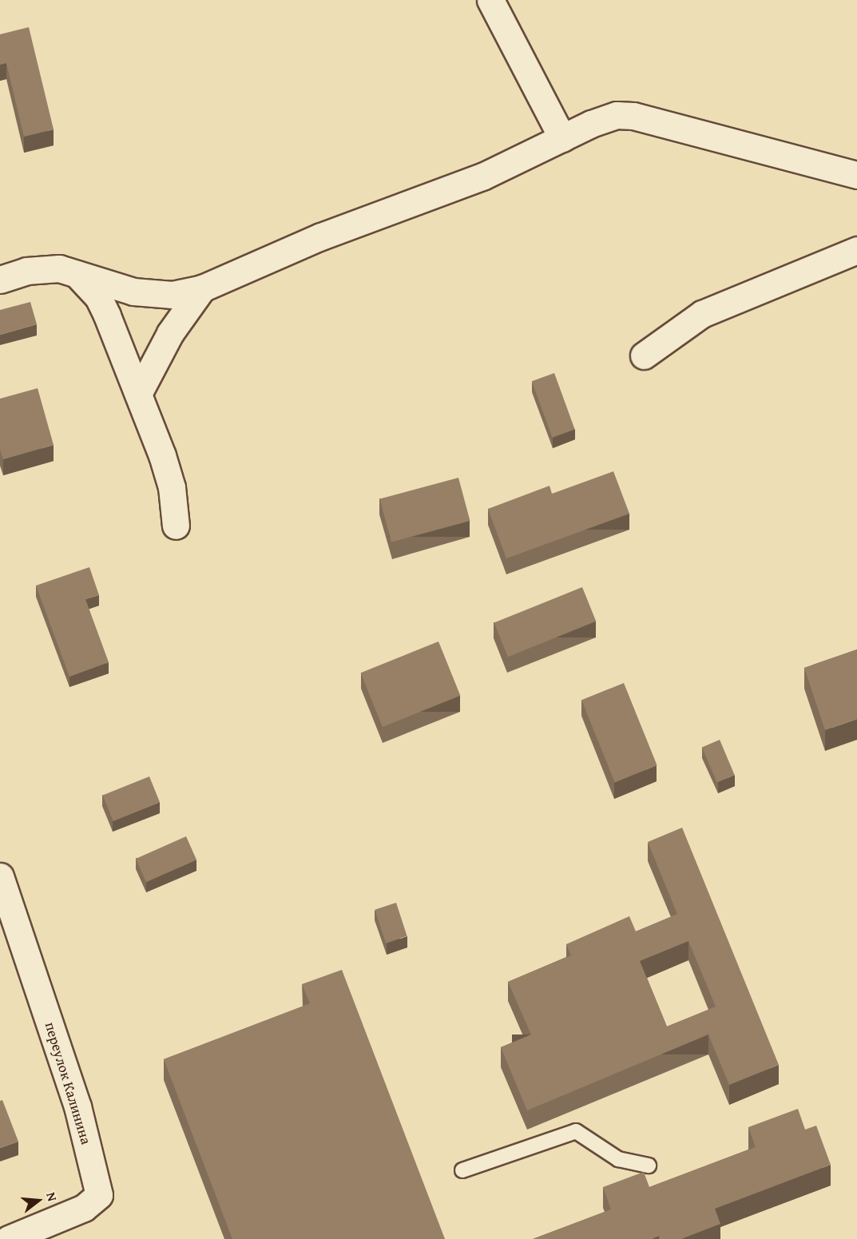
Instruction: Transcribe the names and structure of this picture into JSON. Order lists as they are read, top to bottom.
{
  "streets": {
    "street": ["переулок Калинина"]
  },
  "north": "right"
}
